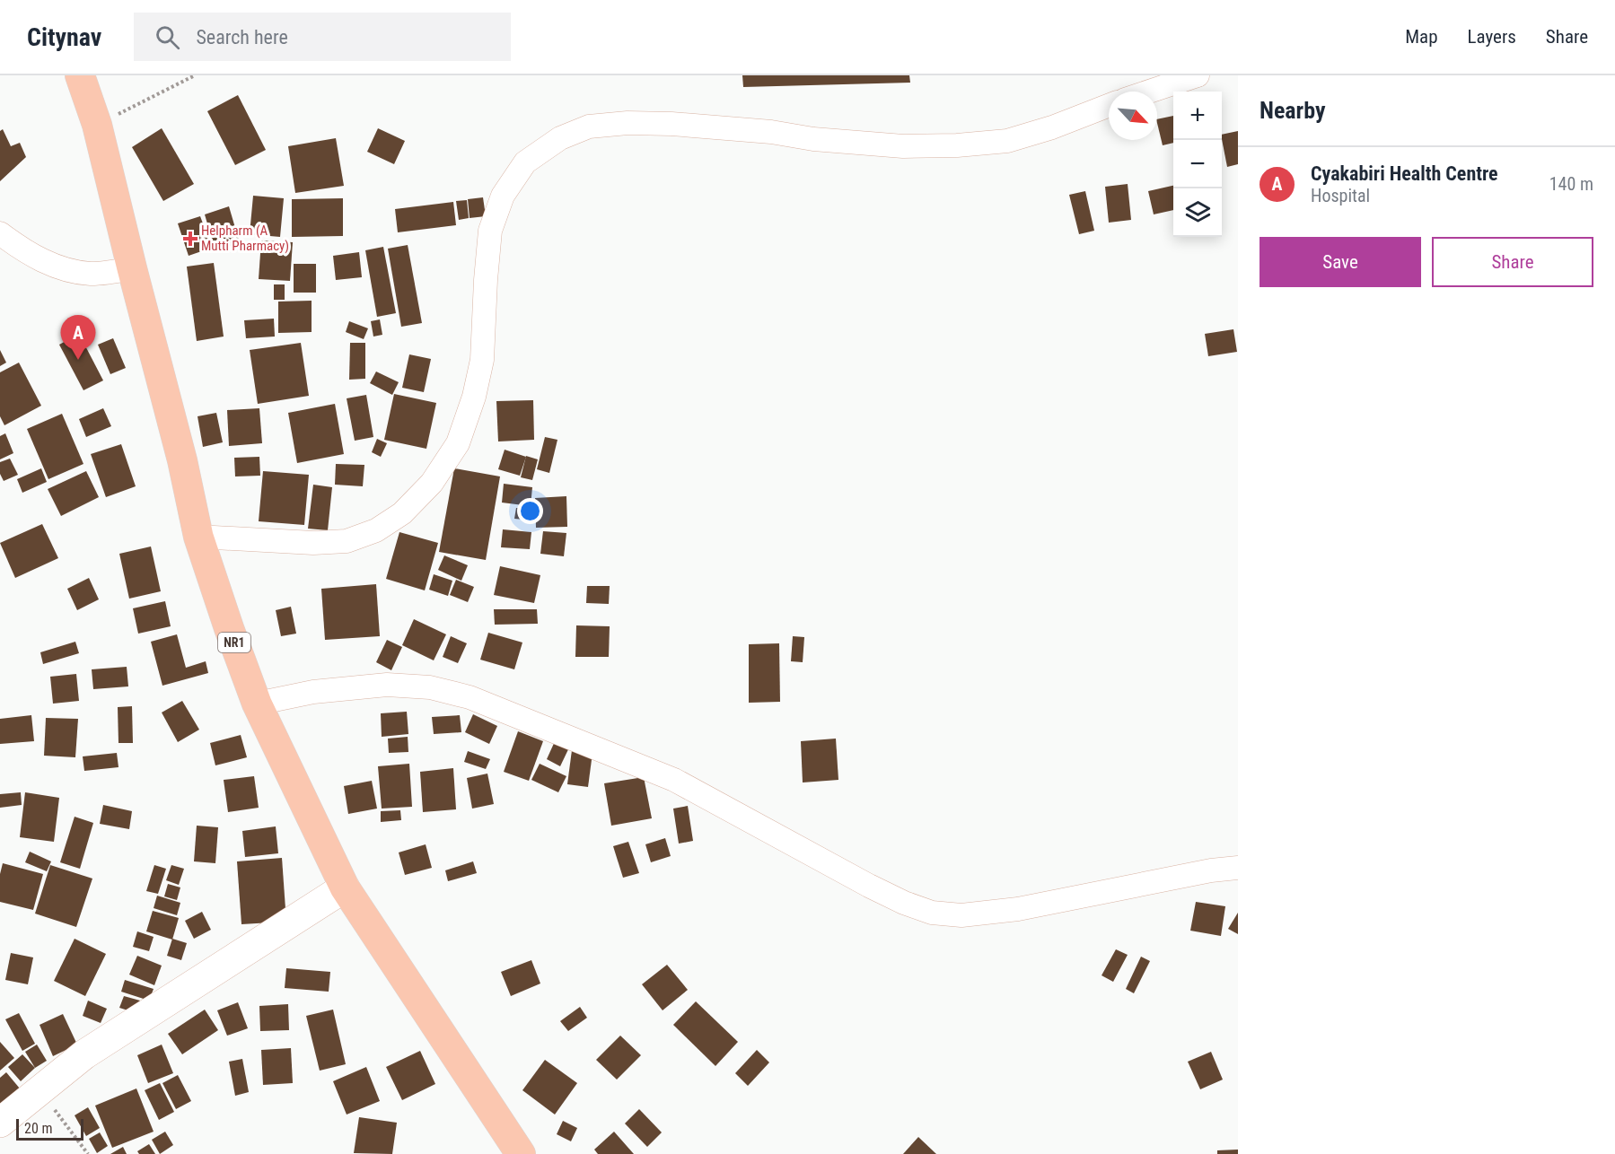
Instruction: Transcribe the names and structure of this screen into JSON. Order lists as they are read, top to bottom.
{
  "streets": {
    "highway": ["NR1"]
  },
  "places": {
    "health": ["Helpharm (A Mutti Pharmacy)"]
  },
  "scale_bar": "20 m",
  "north": "bottom right",
  "page": {
    "header": "Citynav",
    "search": "Search here",
    "nav": ["Map", "Layers", "Share"],
    "heading": "Nearby",
    "map_buttons": ["+", "−"],
    "list": [
      {
        "mark": "A",
        "name": "Cyakabiri Health Centre",
        "note": "Hospital",
        "value": "140 m"
      }
    ],
    "buttons": ["Save", "Share"],
    "pins": "A",
    "scale": "20 m"
  }
}
